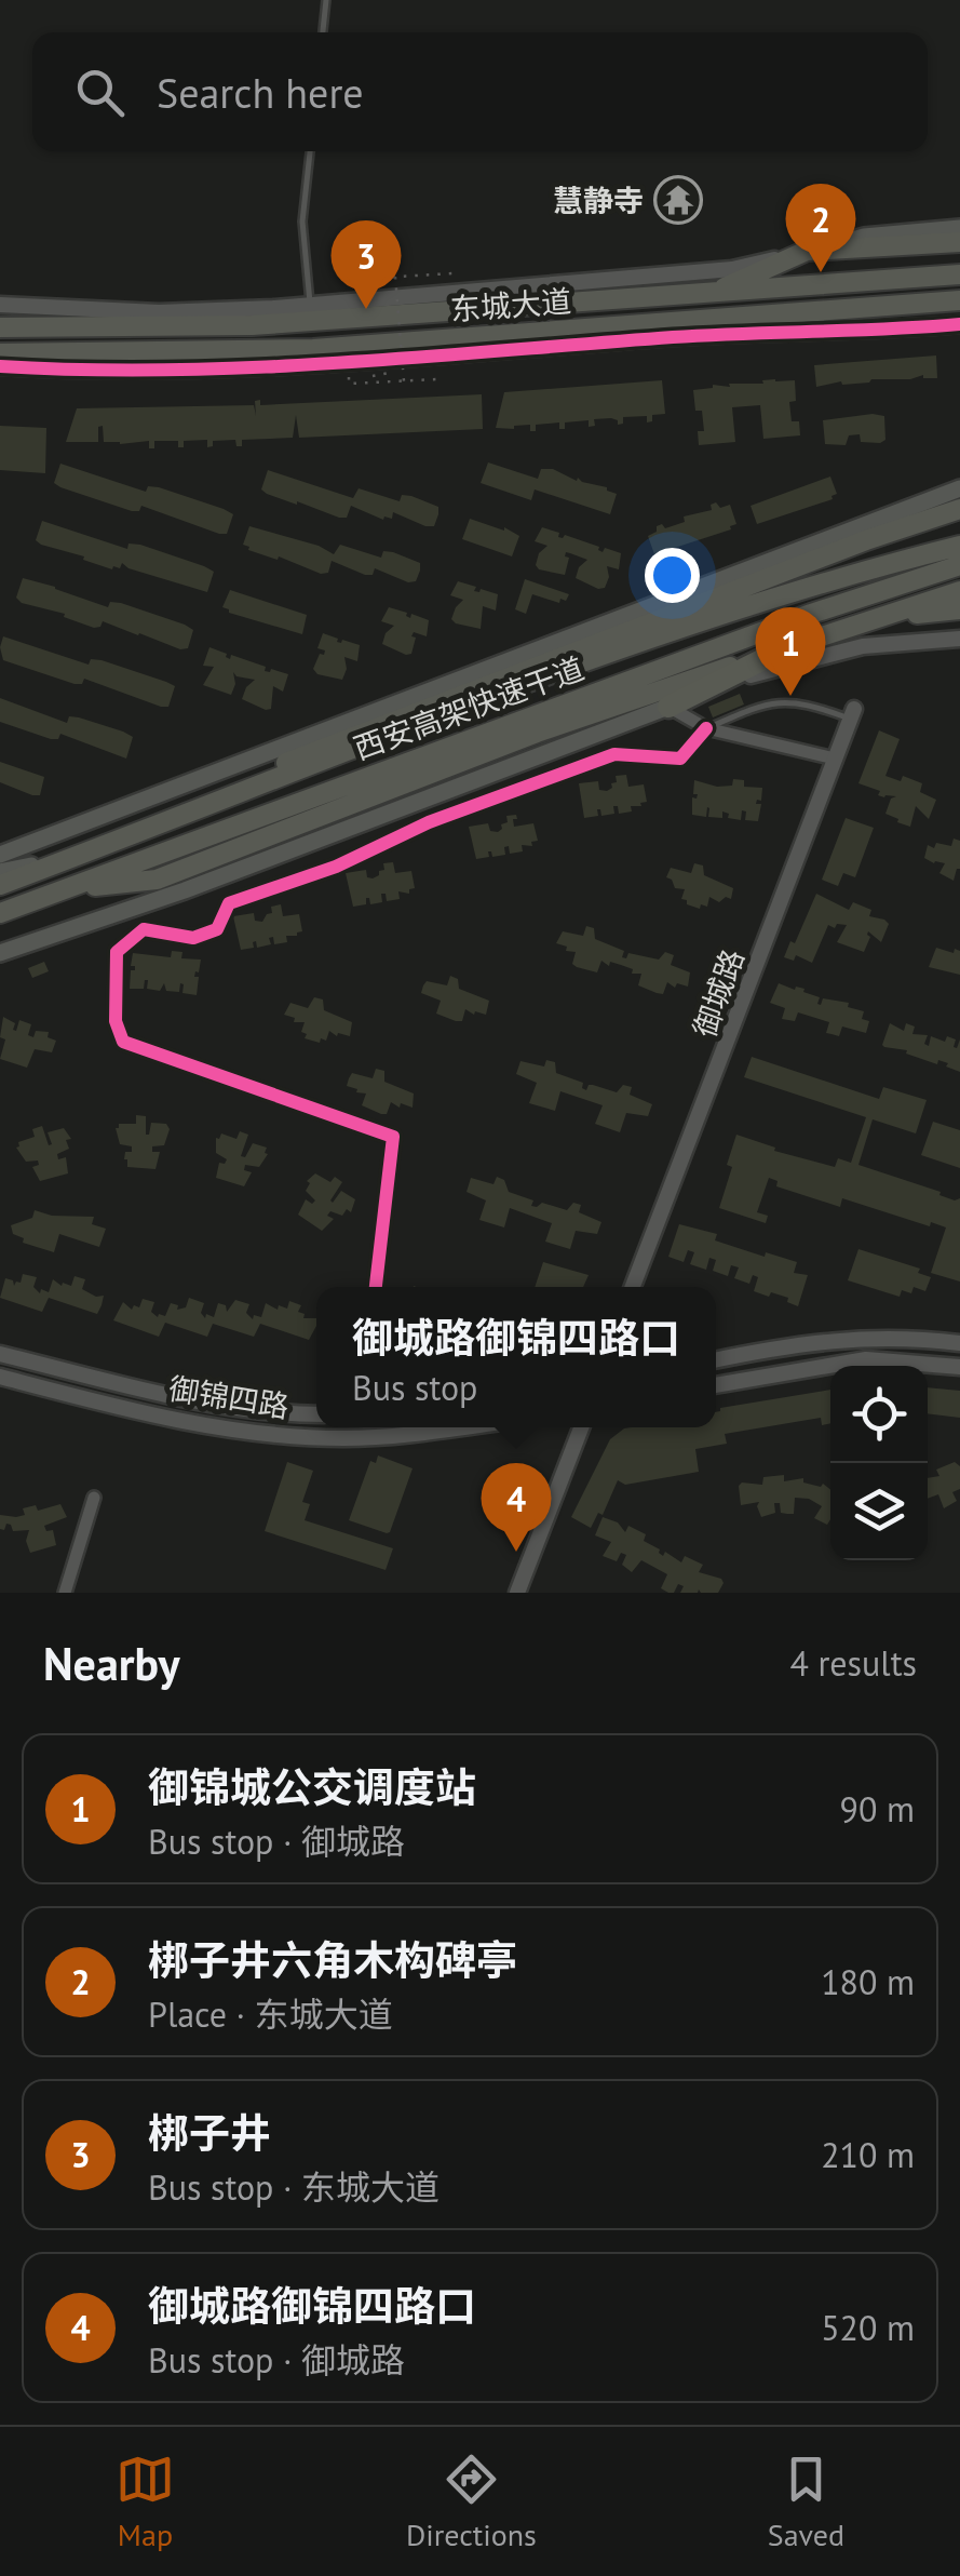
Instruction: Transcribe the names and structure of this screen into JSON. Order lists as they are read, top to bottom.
{
  "streets": {
    "main road": ["东城大道", "西安高架快速干道"],
    "street": ["御城路", "御锦四路"]
  },
  "places": {
    "temple": ["慧静寺"]
  },
  "page": {
    "search": "Search here",
    "pins": [
      "2",
      "3",
      "1",
      "4"
    ],
    "popup": ["御城路御锦四路口", "Bus stop"],
    "heading": ["Nearby", "4 results"],
    "list": [
      {
        "mark": "1",
        "name": "御锦城公交调度站",
        "note": "Bus stop · 御城路",
        "value": "90 m"
      },
      {
        "mark": "2",
        "name": "梆子井六角木构碑亭",
        "note": "Place · 东城大道",
        "value": "180 m"
      },
      {
        "mark": "3",
        "name": "梆子井",
        "note": "Bus stop · 东城大道",
        "value": "210 m"
      },
      {
        "mark": "4",
        "name": "御城路御锦四路口",
        "note": "Bus stop · 御城路",
        "value": "520 m"
      }
    ],
    "nav": ["Map", "Directions", "Saved"]
  }
}
